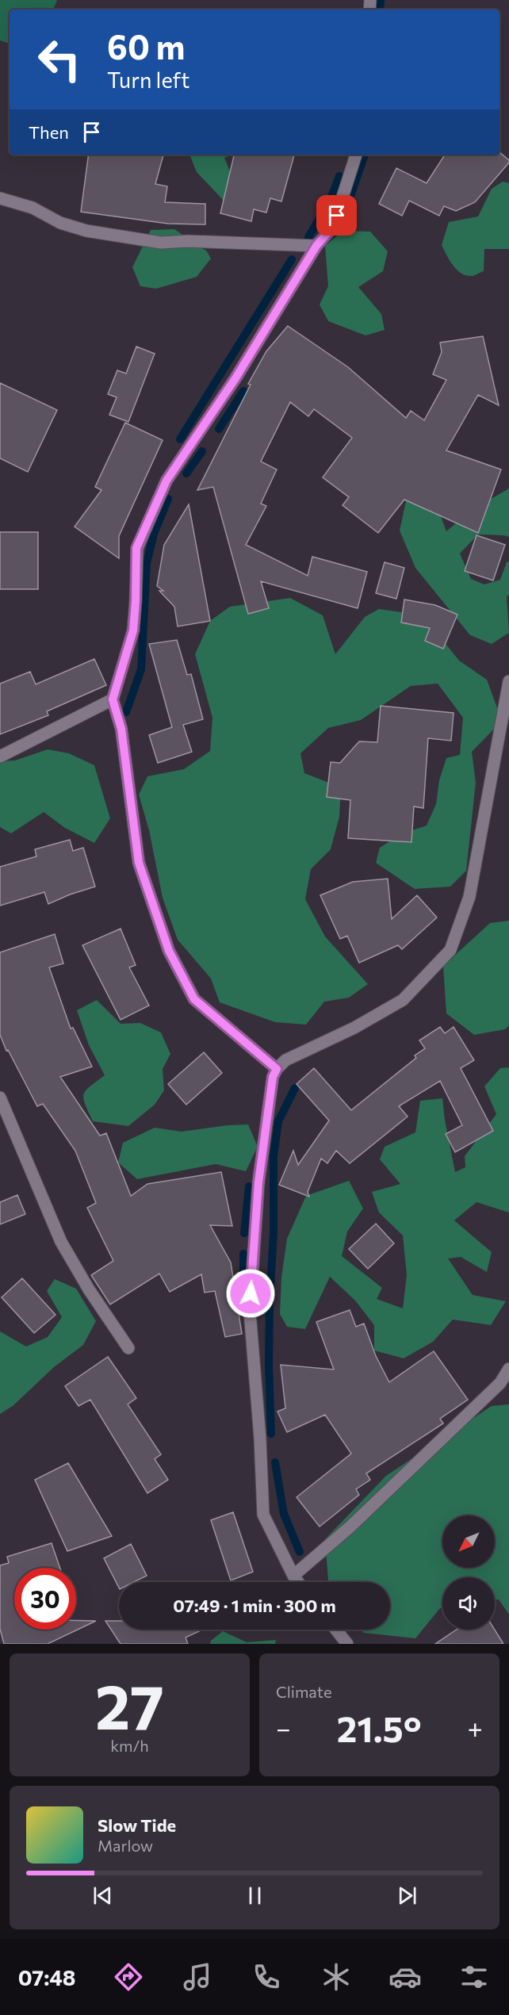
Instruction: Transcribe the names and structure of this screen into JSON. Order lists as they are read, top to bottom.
{
  "north": "bottom left",
  "page": {
    "turn": ["60 m", "Turn left"],
    "then": "Then",
    "limit": "30",
    "trip": "07:49 · 1 min · 300 m",
    "tile": [
      ["27", "km/h"],
      "Climate"
    ],
    "heat": ["−", "21.5°", "+"],
    "song": ["Slow Tide", "Marlow"],
    "tabs": "07:48"
  }
}
